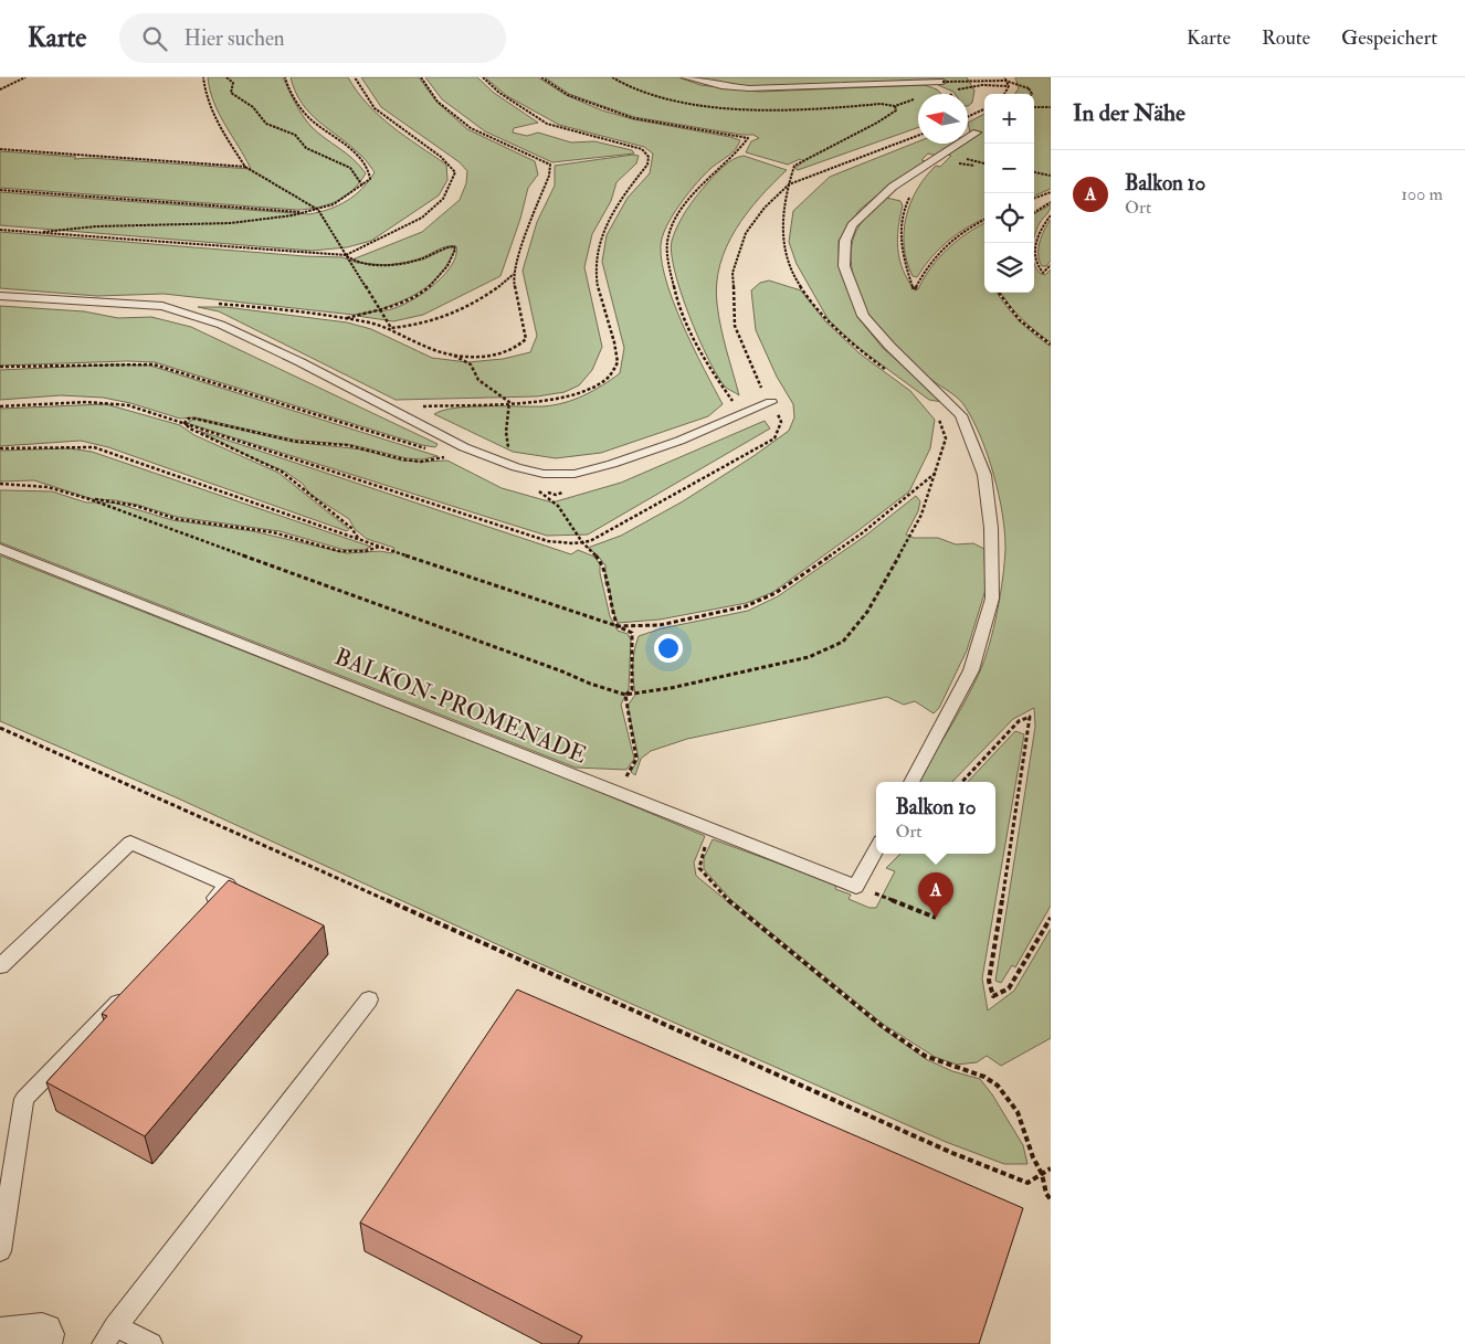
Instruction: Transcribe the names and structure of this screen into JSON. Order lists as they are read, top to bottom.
{
  "streets": {
    "lane": ["BALKON-PROMENADE"]
  },
  "north": "left",
  "page": {
    "header": "Karte",
    "search": "Hier suchen",
    "nav": ["Karte", "Route", "Gespeichert"],
    "heading": "In der Nähe",
    "map_buttons": ["+", "−"],
    "list": [
      {
        "mark": "A",
        "name": "Balkon 10",
        "note": "Ort",
        "value": "100 m"
      }
    ],
    "popup": ["Balkon 10", "Ort"],
    "pins": "A"
  }
}
